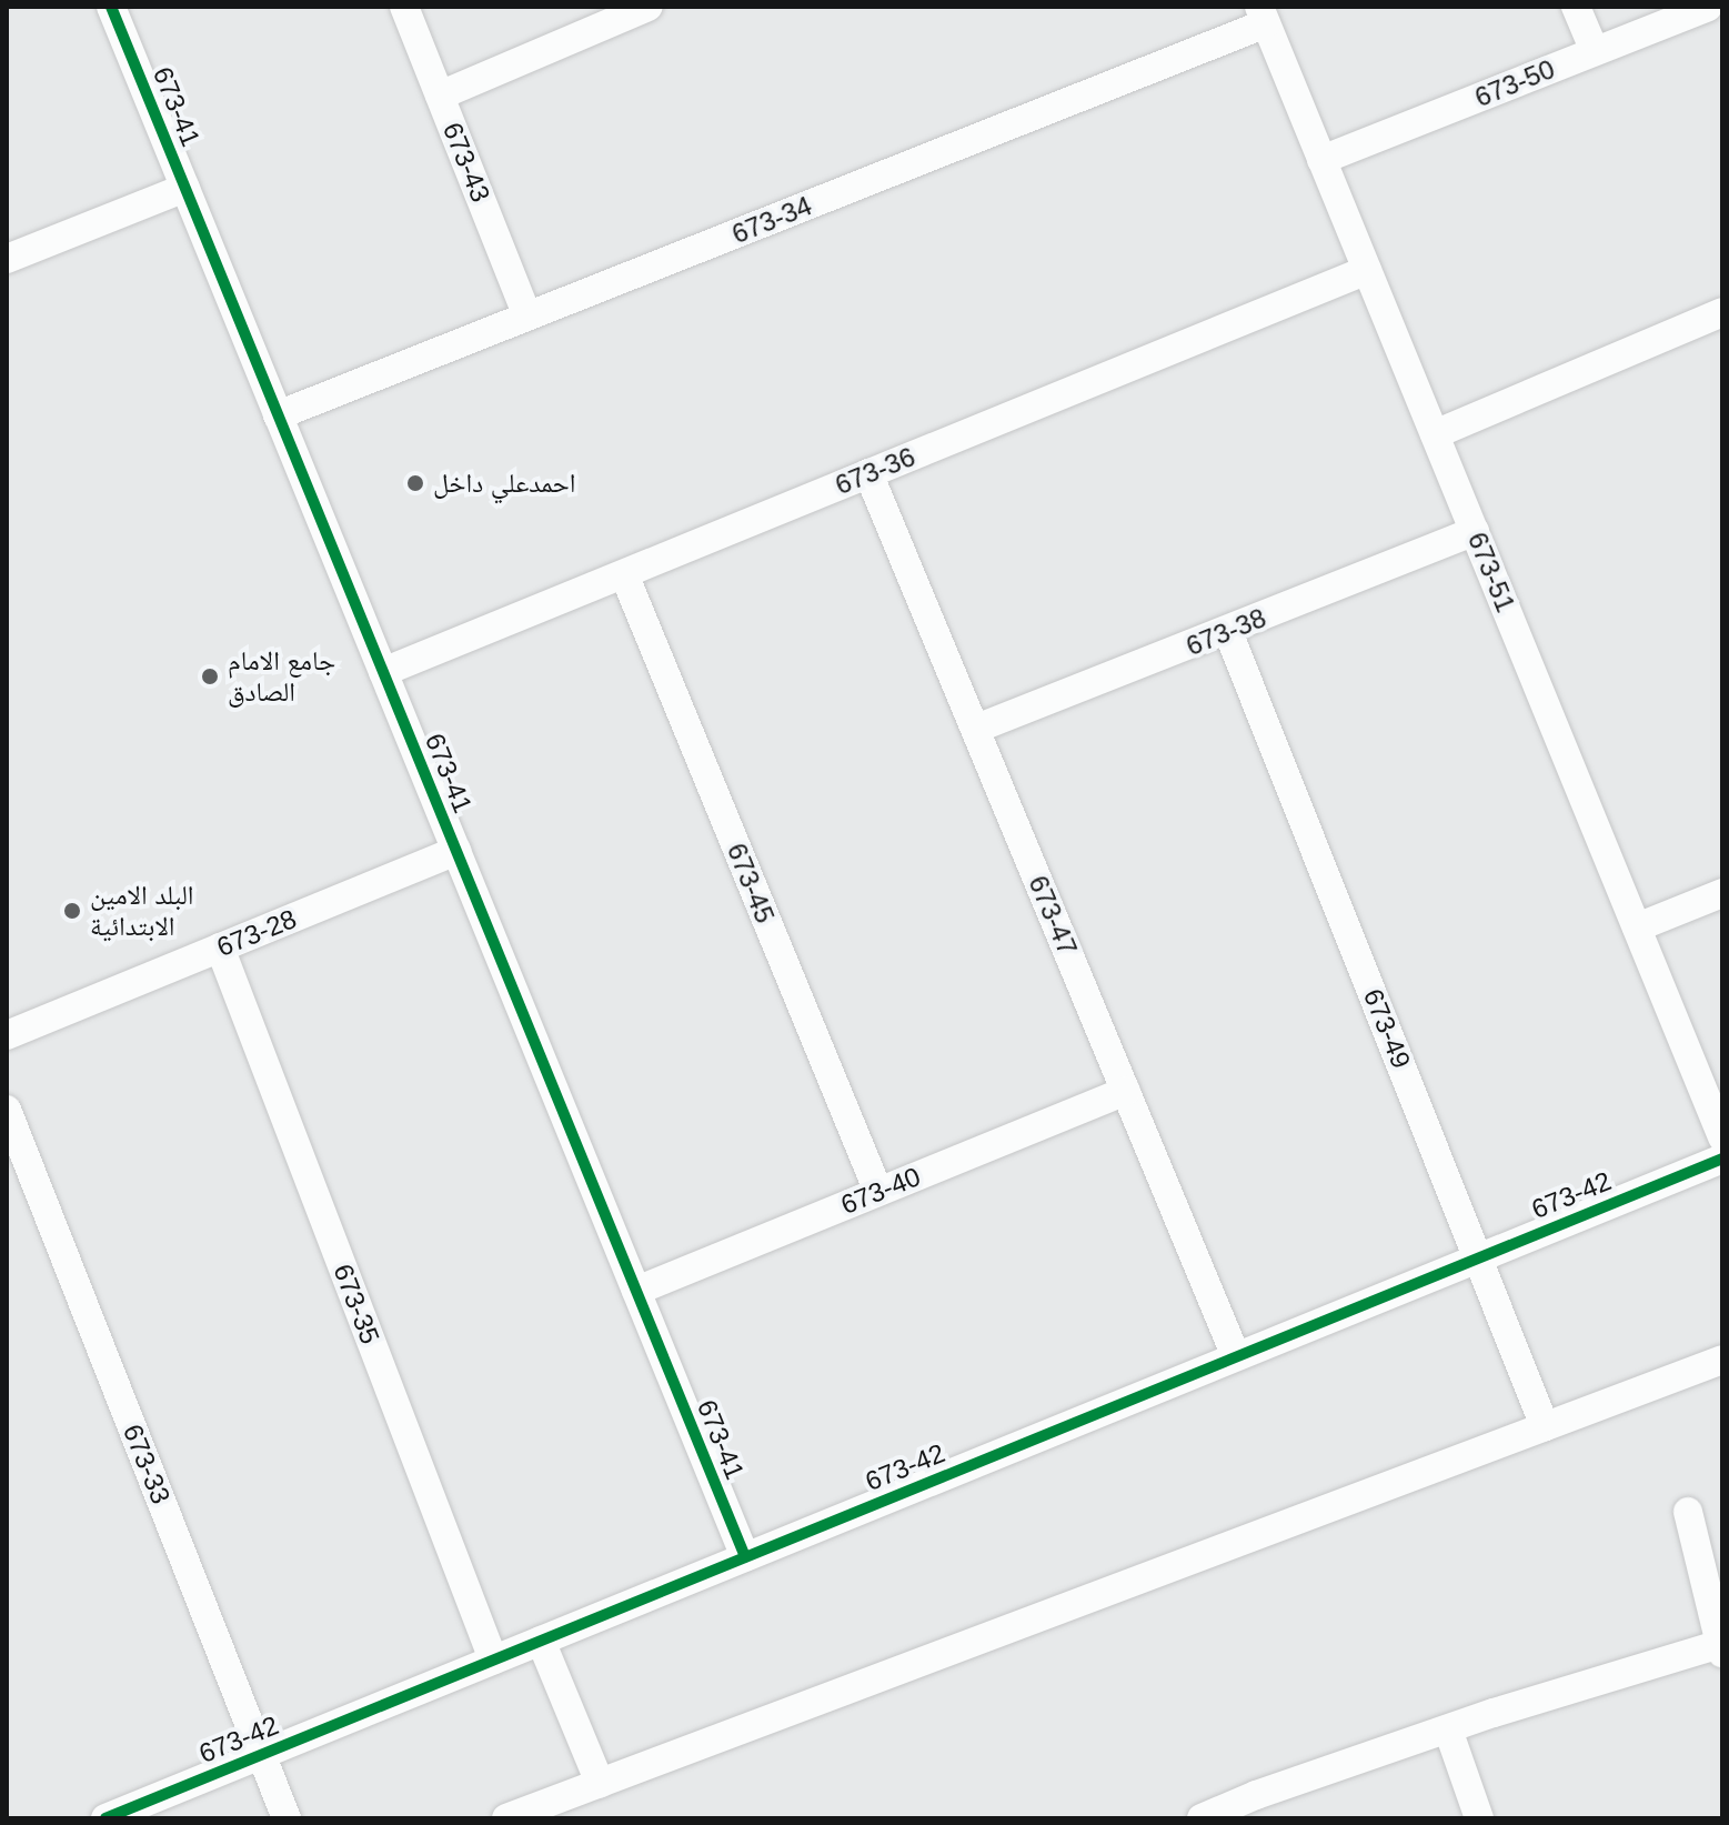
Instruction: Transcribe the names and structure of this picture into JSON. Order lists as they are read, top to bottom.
{
  "streets": {
    "street": [
      "673-50",
      "673-41",
      "673-43",
      "673-34",
      "673-36",
      "673-51",
      "673-38",
      "673-45",
      "673-47",
      "673-28",
      "673-49",
      "673-40",
      "673-42",
      "673-35",
      "673-33"
    ]
  },
  "crossings": [
    ["673-50", "673-51"],
    ["673-41", "673-34"],
    ["673-41", "673-36"],
    ["673-41", "673-28"],
    ["673-41", "673-40"],
    ["673-41", "673-42"],
    ["673-43", "673-34"],
    ["673-34", "673-51"],
    ["673-36", "673-51"],
    ["673-36", "673-45"],
    ["673-36", "673-47"],
    ["673-51", "673-38"],
    ["673-38", "673-47"],
    ["673-38", "673-49"],
    ["673-45", "673-40"],
    ["673-47", "673-40"],
    ["673-47", "673-42"],
    ["673-28", "673-35"],
    ["673-49", "673-42"],
    ["673-42", "673-35"],
    ["673-42", "673-33"]
  ],
  "places": ["احمدعلي داخل", "جامع الامام الصادق", "البلد الامين الابتدائية"]
}
